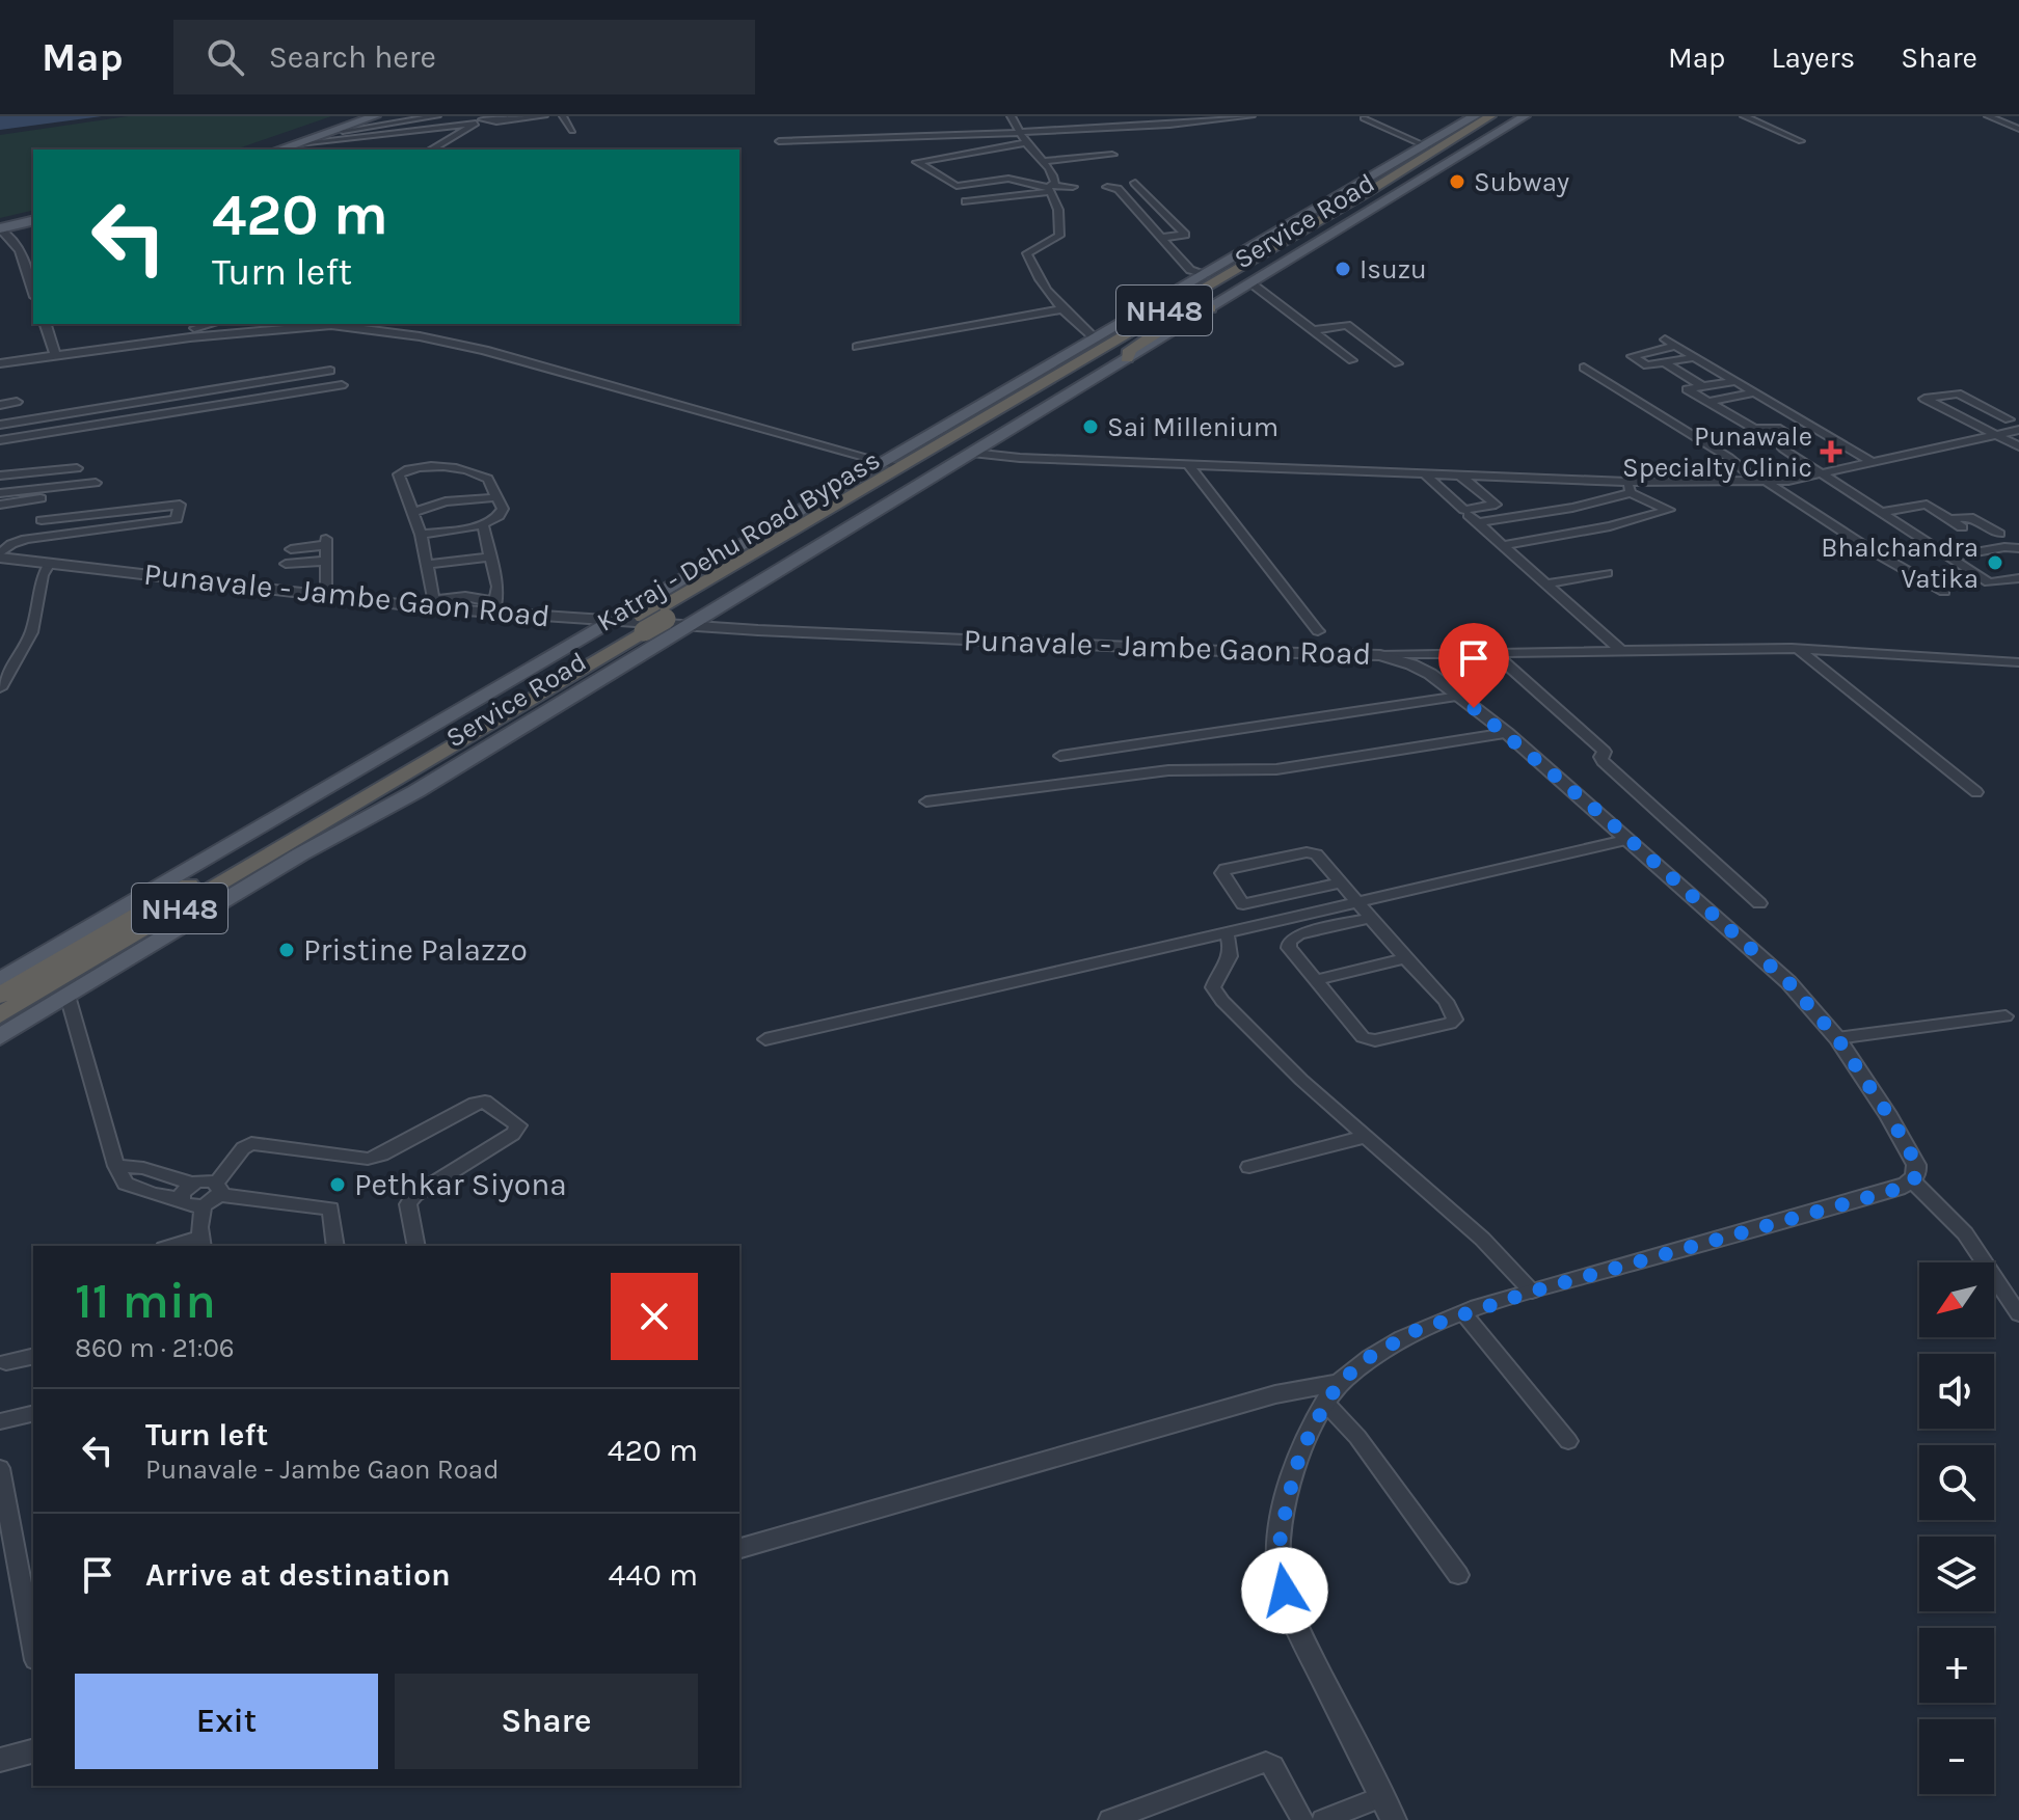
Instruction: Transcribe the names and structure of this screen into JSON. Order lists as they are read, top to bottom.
{
  "streets": {
    "highway": ["NH48", "Katraj - Dehu Road Bypass"],
    "main road": ["Service Road"],
    "street": ["Punavale - Jambe Gaon Road"]
  },
  "crossings": [
    ["Service Road", "Katraj - Dehu Road Bypass"],
    ["Service Road", "Punavale - Jambe Gaon Road"],
    ["Katraj - Dehu Road Bypass", "Punavale - Jambe Gaon Road"]
  ],
  "places": {
    "other": [
      "Subway",
      "Isuzu",
      "Sai Millenium",
      "Bhalchandra Vatika",
      "Pristine Palazzo",
      "Pethkar Siyona"
    ],
    "health": ["Punawale Specialty Clinic"]
  },
  "north": "bottom left",
  "page": {
    "header": "Map",
    "search": "Search here",
    "nav": ["Map", "Layers", "Share"],
    "turn": ["420 m", "Turn left"],
    "heading": ["11 min", "860 m · 21:06"],
    "map_buttons": ["+", "−"],
    "list": [
      {
        "name": "Turn left",
        "note": "Punavale - Jambe Gaon Road",
        "value": "420 m"
      },
      {
        "name": "Arrive at destination",
        "value": "440 m"
      }
    ],
    "buttons": ["Exit", "Share"]
  }
}
